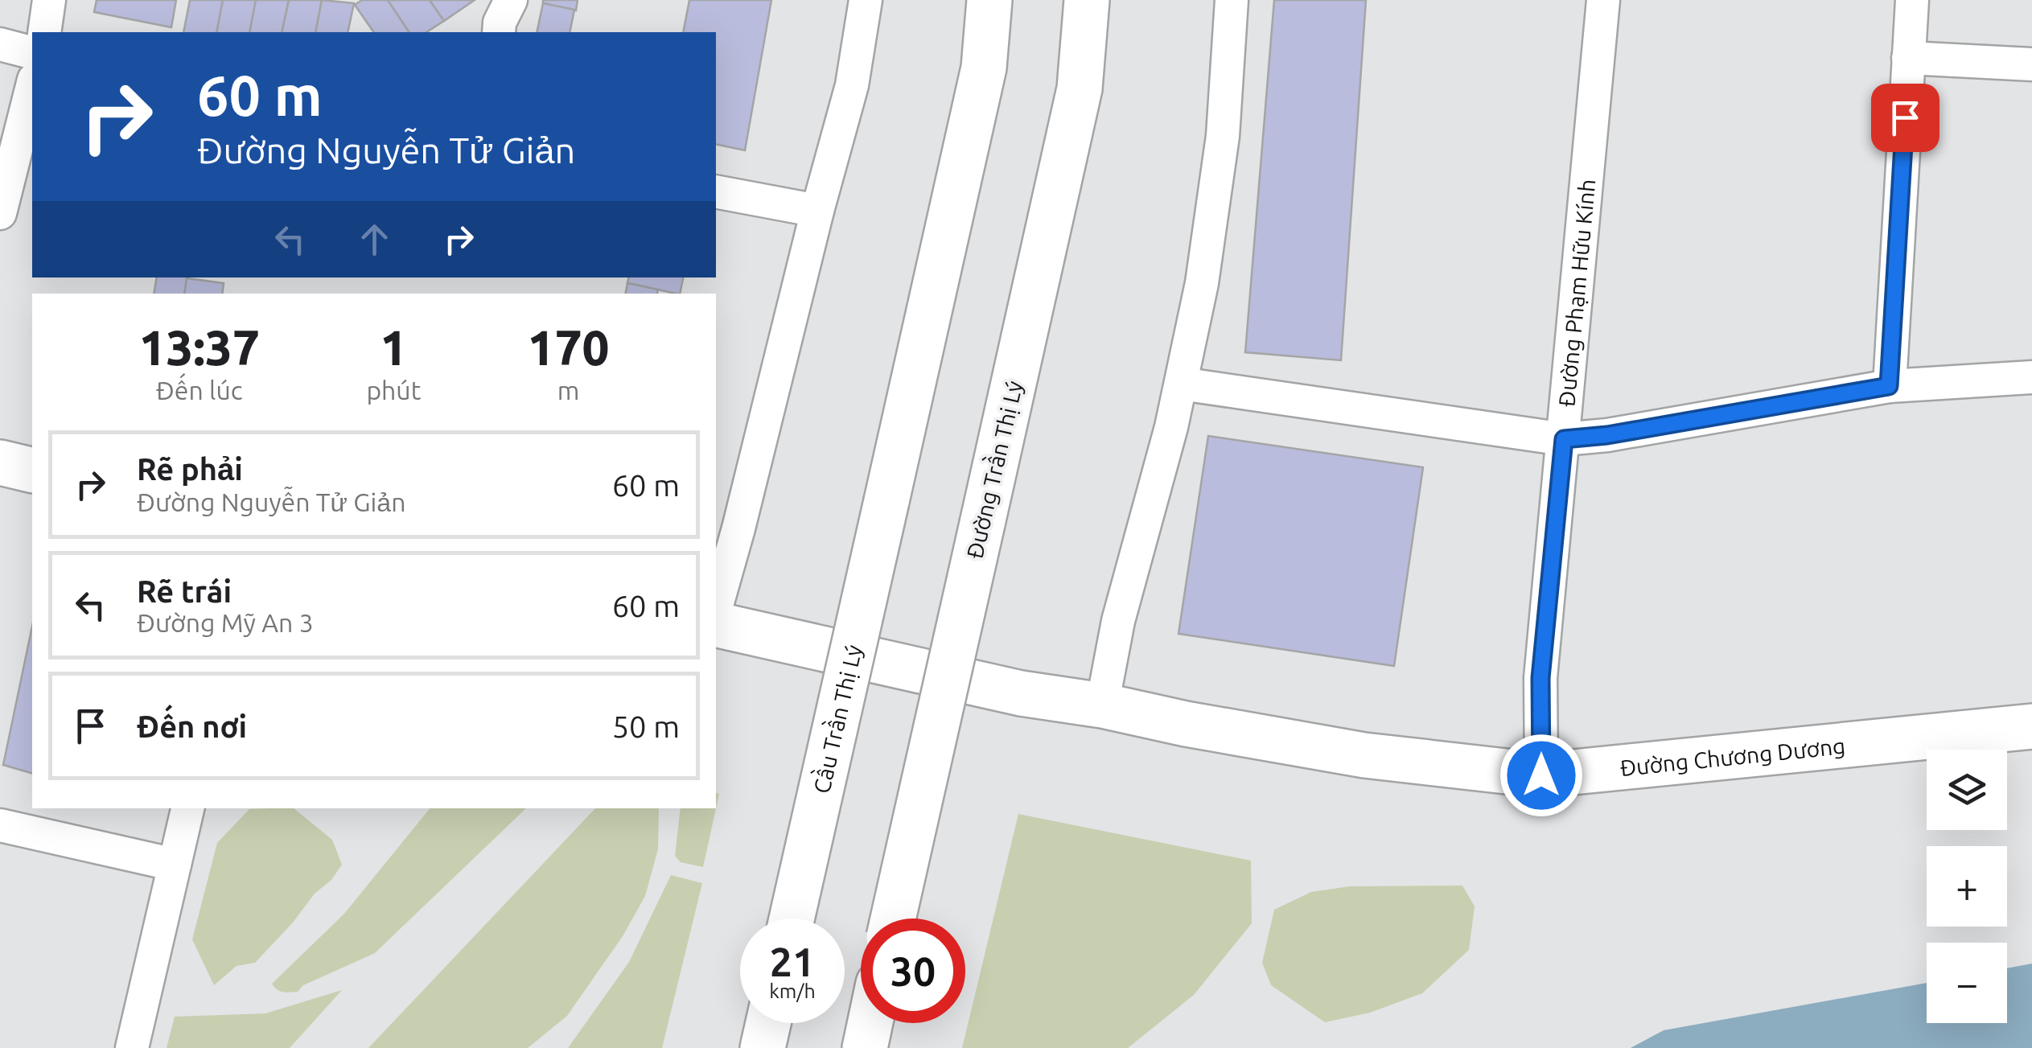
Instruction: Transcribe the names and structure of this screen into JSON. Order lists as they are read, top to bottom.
{
  "streets": {
    "main road": ["Đường Trần Thị Lý", "Cầu Trần Thị Lý", "Đường Chương Dương"],
    "street": ["Đường Phạm Hữu Kính"]
  },
  "crossings": [
    ["Đường Phạm Hữu Kính", "Đường Chương Dương"]
  ],
  "page": {
    "turn": ["60 m", "Đường Nguyễn Tử Giản"],
    "eta": [
      "13:37",
      "Đến lúc",
      "1",
      "phút",
      "170",
      "m"
    ],
    "list": [
      {
        "name": "Rẽ phải",
        "note": "Đường Nguyễn Tử Giản",
        "value": "60 m"
      },
      {
        "name": "Rẽ trái",
        "note": "Đường Mỹ An 3",
        "value": "60 m"
      },
      {
        "name": "Đến nơi",
        "value": "50 m"
      }
    ],
    "map_buttons": ["+", "−"],
    "speed": "21 km/h",
    "limit": "30"
  }
}
